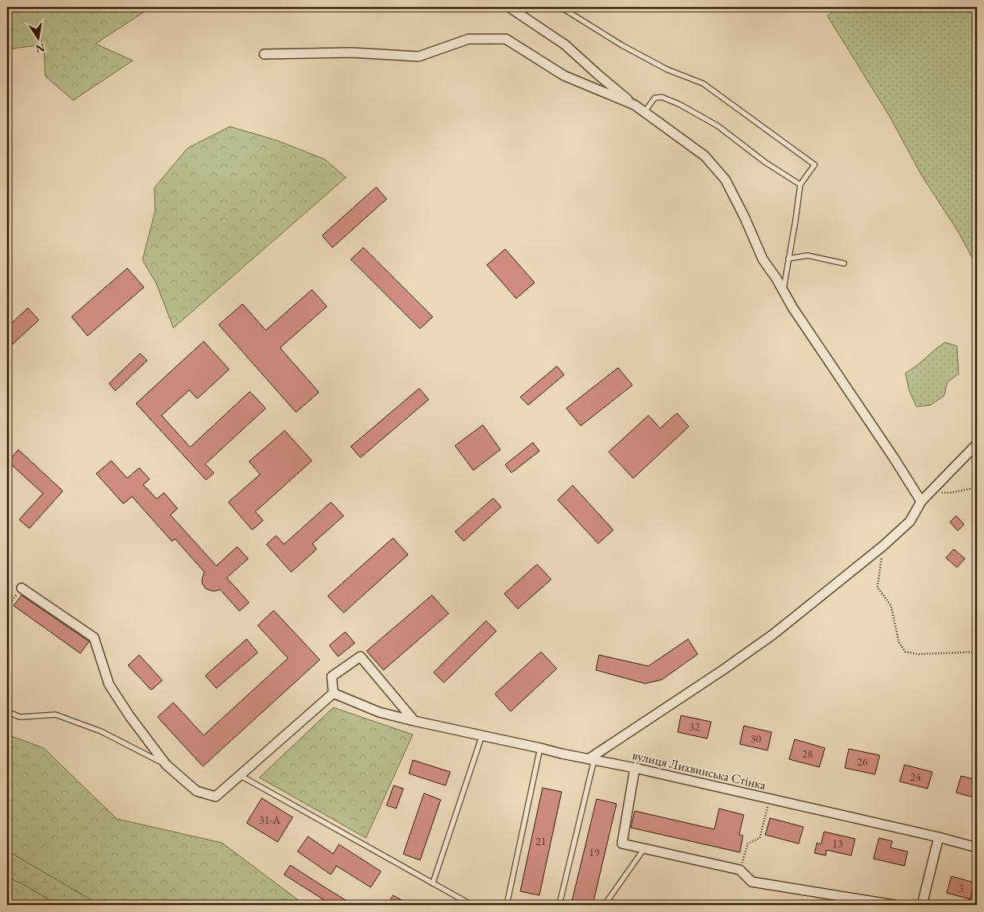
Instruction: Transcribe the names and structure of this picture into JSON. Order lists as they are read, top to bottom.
{
  "streets": {
    "street": ["вулиця Лихвинська Стінка"]
  },
  "house_numbers": [
    "32",
    "30",
    "28",
    "26",
    "24",
    "31-А",
    "21",
    "13",
    "19",
    "3"
  ],
  "north": "bottom"
}
